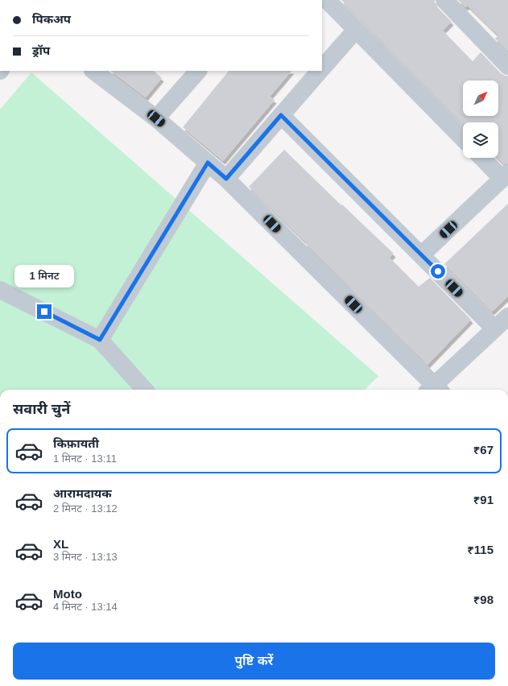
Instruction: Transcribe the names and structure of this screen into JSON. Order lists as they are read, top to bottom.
{
  "north": "top right",
  "page": {
    "banner": ["पिकअप", "ड्रॉप"],
    "bubble": "1 मिनट",
    "heading": "सवारी चुनें",
    "list": [
      {
        "name": "किफ़ायती",
        "note": "1 मिनट · 13:11",
        "value": "₹67"
      },
      {
        "name": "आरामदायक",
        "note": "2 मिनट · 13:12",
        "value": "₹91"
      },
      {
        "name": "XL",
        "note": "3 मिनट · 13:13",
        "value": "₹115"
      },
      {
        "name": "Moto",
        "note": "4 मिनट · 13:14",
        "value": "₹98"
      }
    ],
    "buttons": "पुष्टि करें"
  }
}
